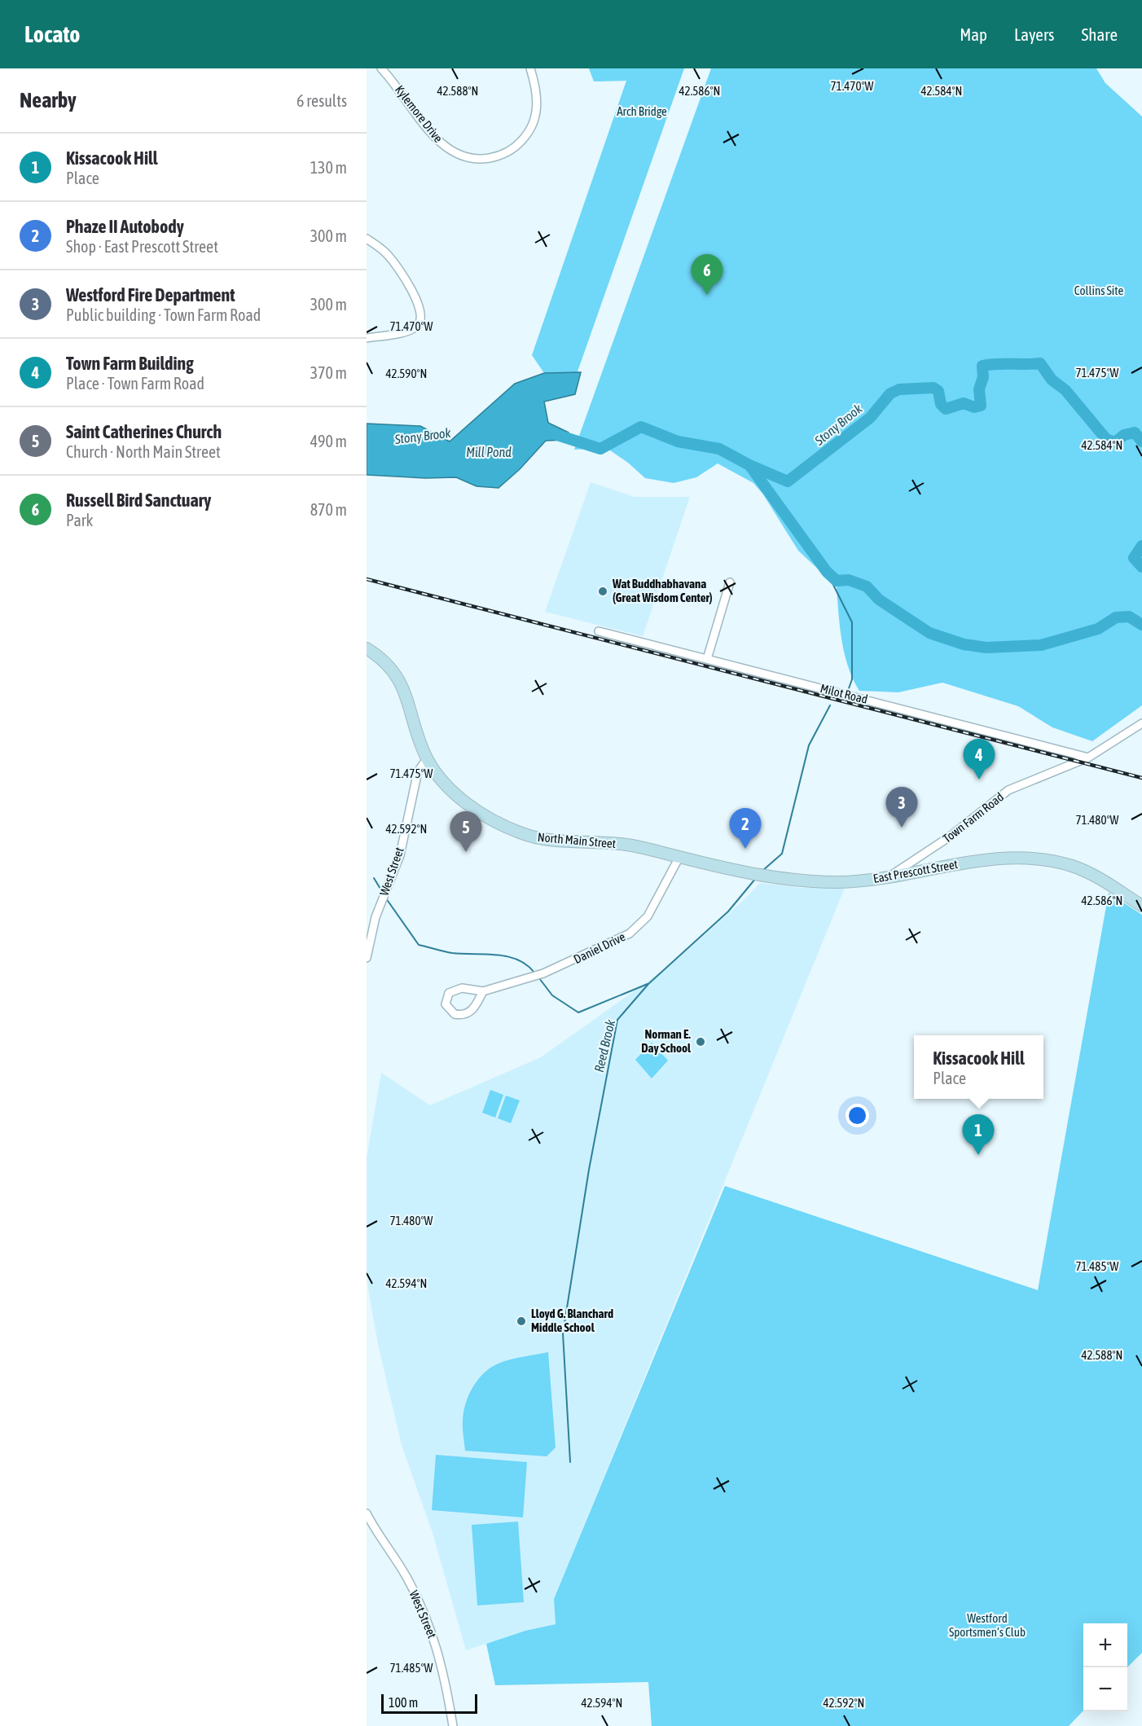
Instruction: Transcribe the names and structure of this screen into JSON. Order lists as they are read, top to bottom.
{
  "streets": {
    "main road": ["North Main Street", "East Prescott Street"],
    "street": [
      "Kylemore Drive",
      "Milot Road",
      "Town Farm Road",
      "West Street",
      "Daniel Drive"
    ]
  },
  "crossings": [
    ["Milot Road", "Town Farm Road"],
    ["Town Farm Road", "East Prescott Street"],
    ["North Main Street", "West Street"],
    ["North Main Street", "East Prescott Street"],
    ["North Main Street", "Daniel Drive"],
    ["East Prescott Street", "Daniel Drive"]
  ],
  "water": ["Stony Brook", "Mill Pond", "Reed Brook"],
  "parks": ["Arch Bridge", "Collins Site", "Westford Sportsmen’s Club"],
  "places": ["Wat Buddhabhavana (Great Wisdom Center)", "Norman E. Day School", "Lloyd G. Blanchard Middle School"],
  "scale_bar": "100 m",
  "page": {
    "header": "Locato",
    "nav": ["Map", "Layers", "Share"],
    "heading": ["Nearby", "6 results"],
    "list": [
      {
        "mark": "1",
        "name": "Kissacook Hill",
        "note": "Place",
        "value": "130 m"
      },
      {
        "mark": "2",
        "name": "Phaze II Autobody",
        "note": "Shop · East Prescott Street",
        "value": "300 m"
      },
      {
        "mark": "3",
        "name": "Westford Fire Department",
        "note": "Public building · Town Farm Road",
        "value": "300 m"
      },
      {
        "mark": "4",
        "name": "Town Farm Building",
        "note": "Place · Town Farm Road",
        "value": "370 m"
      },
      {
        "mark": "5",
        "name": "Saint Catherines Church",
        "note": "Church · North Main Street",
        "value": "490 m"
      },
      {
        "mark": "6",
        "name": "Russell Bird Sanctuary",
        "note": "Park",
        "value": "870 m"
      }
    ],
    "pins": [
      "6",
      "4",
      "3",
      "2",
      "5",
      "1"
    ],
    "popup": ["Kissacook Hill", "Place"],
    "map_buttons": ["+", "−"],
    "scale": "100 m"
  },
  "coordinates": [
    "71.470°W",
    "42.588°N",
    "42.586°N",
    "42.584°N",
    "71.475°W",
    "42.590°N",
    "71.480°W",
    "42.592°N",
    "71.485°W",
    "42.594°N"
  ]
}
